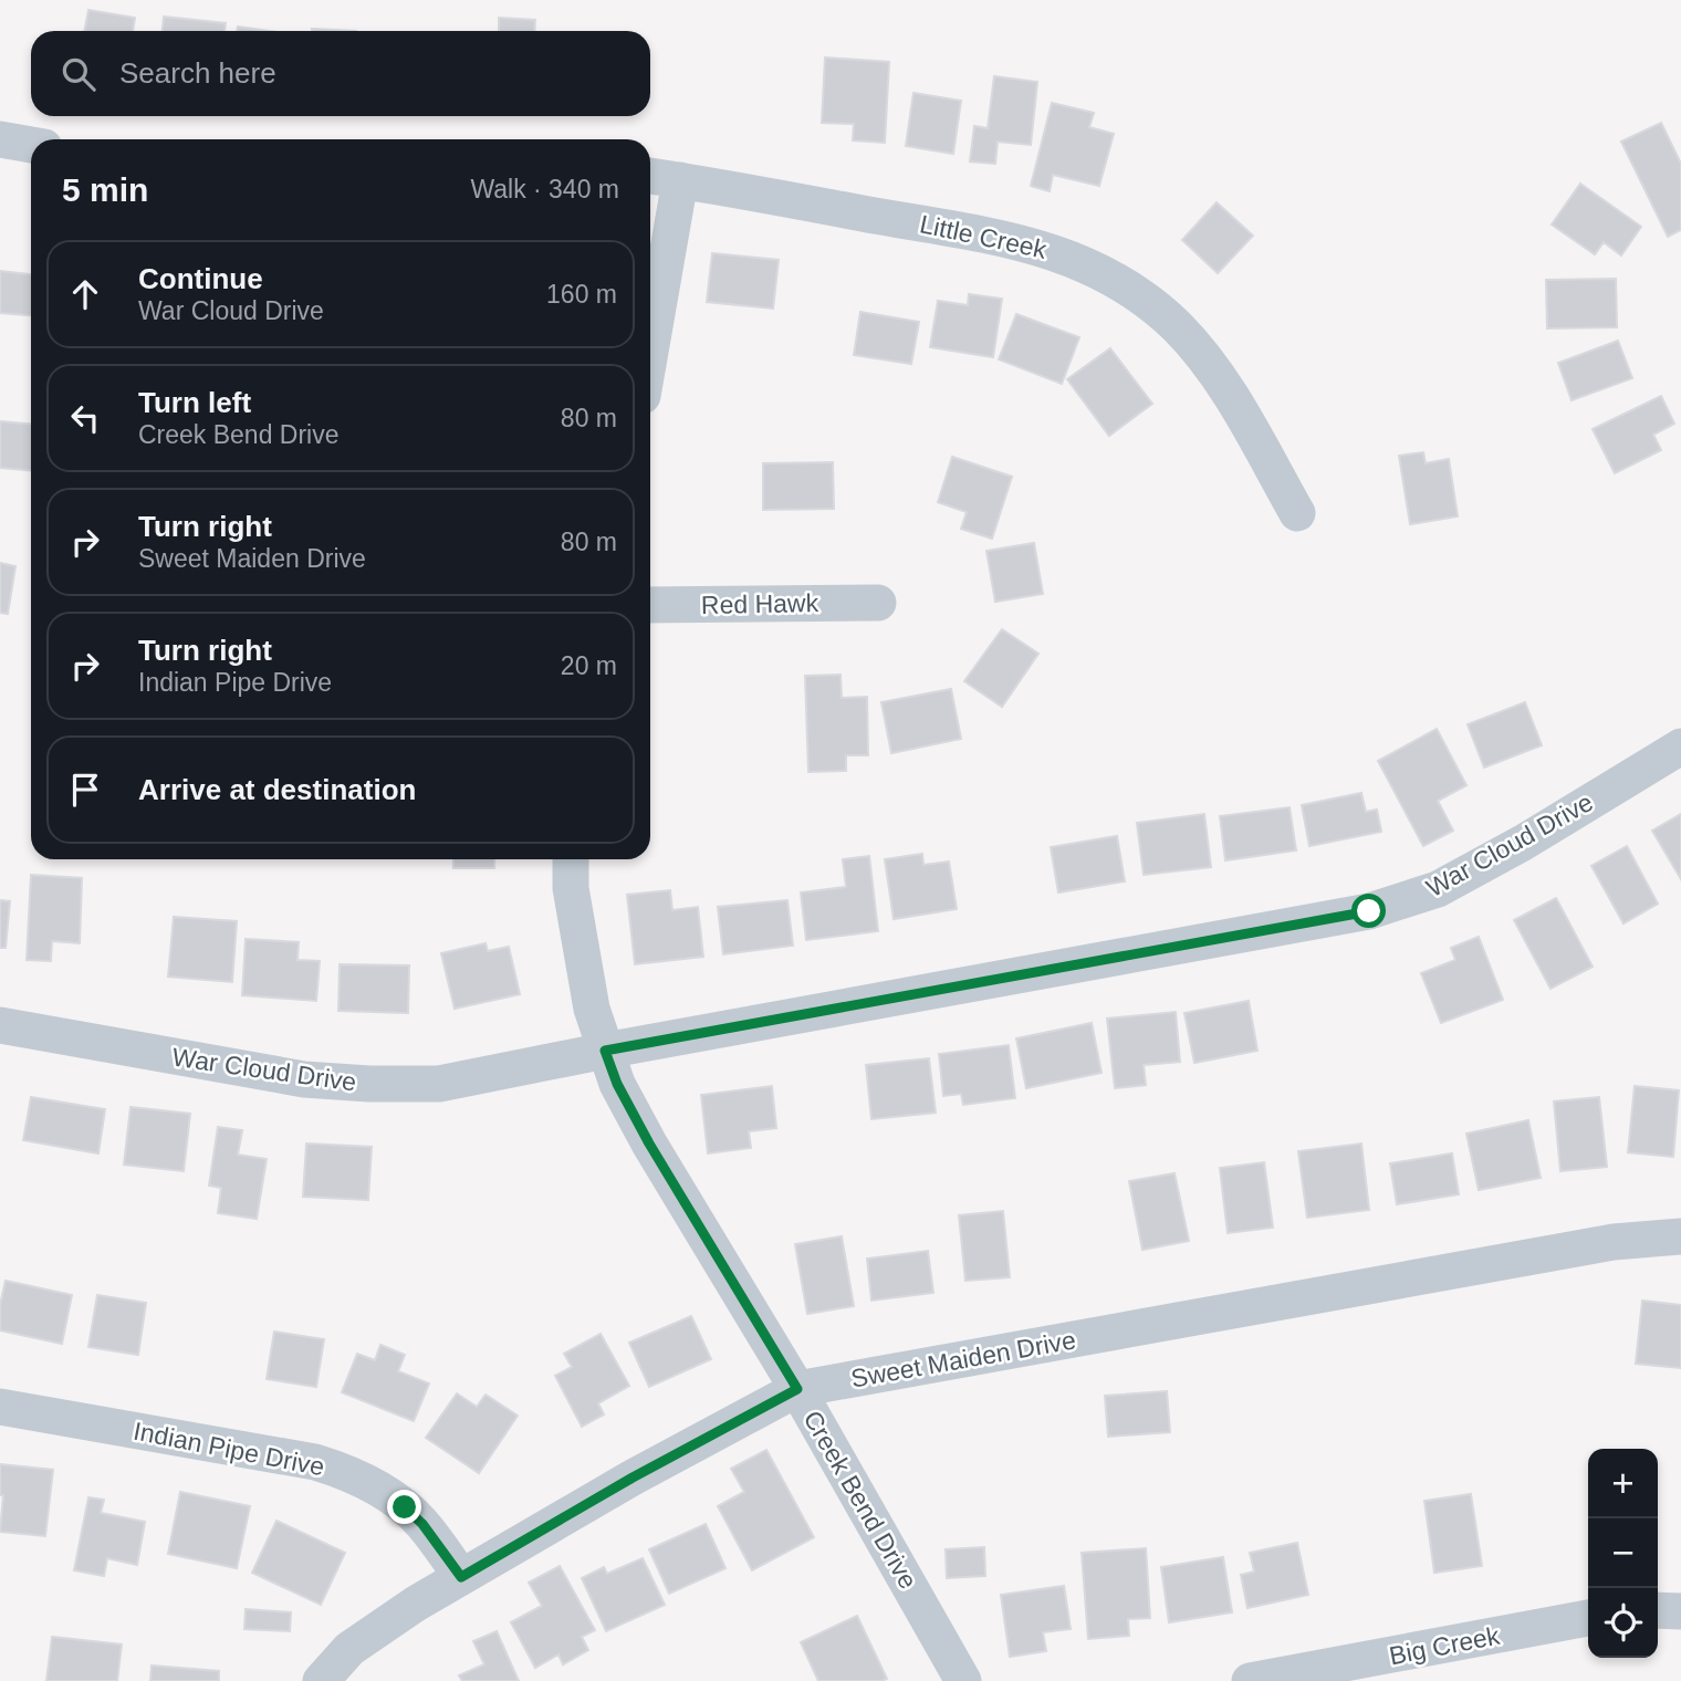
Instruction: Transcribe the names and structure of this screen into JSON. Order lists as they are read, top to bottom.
{
  "streets": {
    "street": [
      "Little Creek",
      "Red Hawk",
      "War Cloud Drive",
      "Sweet Maiden Drive",
      "Indian Pipe Drive",
      "Creek Bend Drive",
      "Big Creek"
    ]
  },
  "crossings": [
    ["War Cloud Drive", "Creek Bend Drive"],
    ["Sweet Maiden Drive", "Indian Pipe Drive"],
    ["Sweet Maiden Drive", "Creek Bend Drive"]
  ],
  "page": {
    "search": "Search here",
    "heading": ["5 min", "Walk · 340 m"],
    "list": [
      ["Continue", "War Cloud Drive", "160 m"],
      ["Turn left", "Creek Bend Drive", "80 m"],
      ["Turn right", "Sweet Maiden Drive", "80 m"],
      ["Turn right", "Indian Pipe Drive", "20 m"],
      "Arrive at destination"
    ],
    "map_buttons": ["+", "−"]
  }
}
